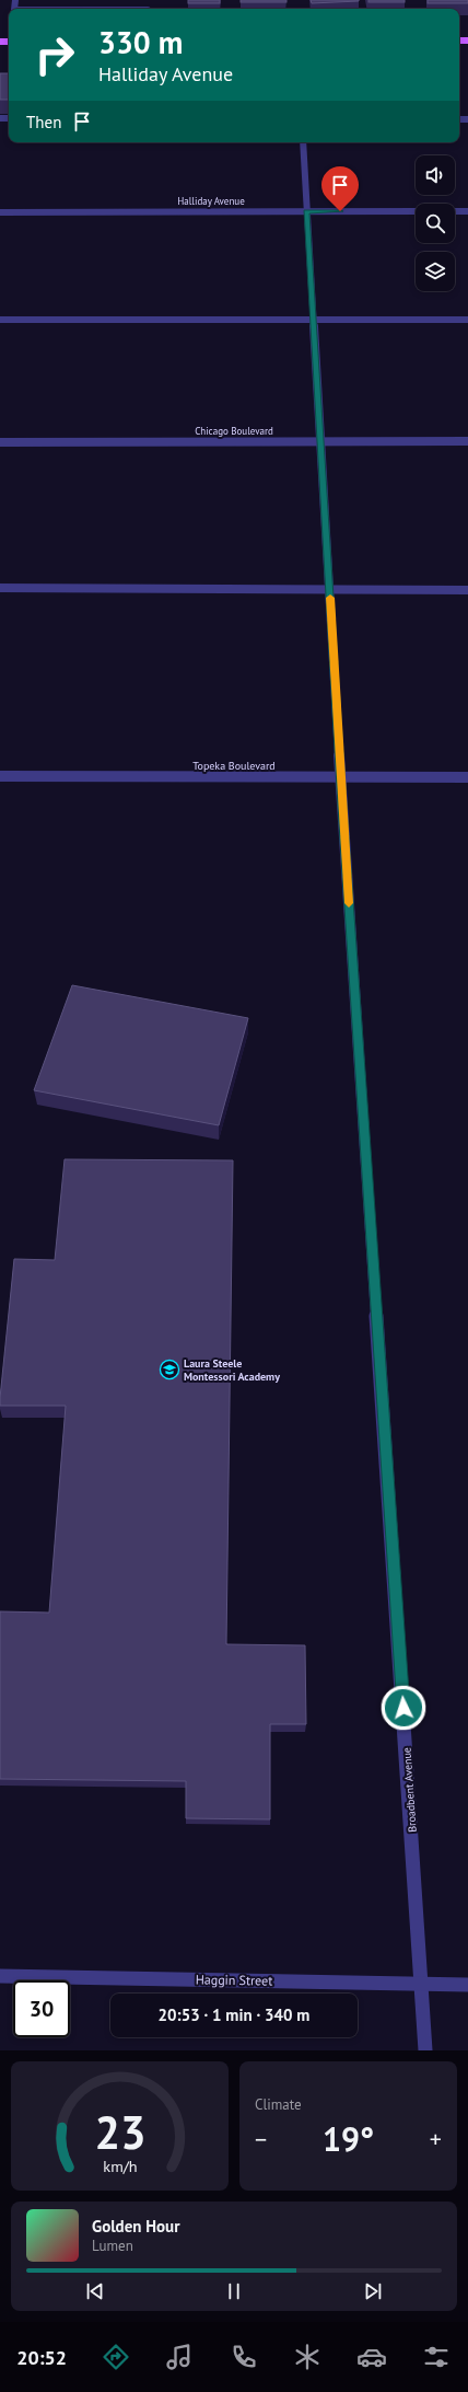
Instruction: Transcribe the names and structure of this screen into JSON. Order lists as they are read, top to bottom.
{
  "streets": {
    "street": [
      "Halliday Avenue",
      "Chicago Boulevard",
      "Topeka Boulevard",
      "Broadbent Avenue",
      "Haggin Street"
    ]
  },
  "crossings": [
    ["Halliday Avenue", "Broadbent Avenue"],
    ["Chicago Boulevard", "Broadbent Avenue"],
    ["Topeka Boulevard", "Broadbent Avenue"],
    ["Broadbent Avenue", "Haggin Street"]
  ],
  "places": {
    "school or university": ["Laura Steele Montessori Academy"]
  },
  "page": {
    "turn": ["330 m", "Halliday Avenue"],
    "then": "Then",
    "limit": "30",
    "trip": "20:53 · 1 min · 340 m",
    "tile": "Climate",
    "heat": ["−", "19°", "+"],
    "song": ["Golden Hour", "Lumen"],
    "tabs": "20:52",
    "gauge": ["23", "km/h"]
  }
}
